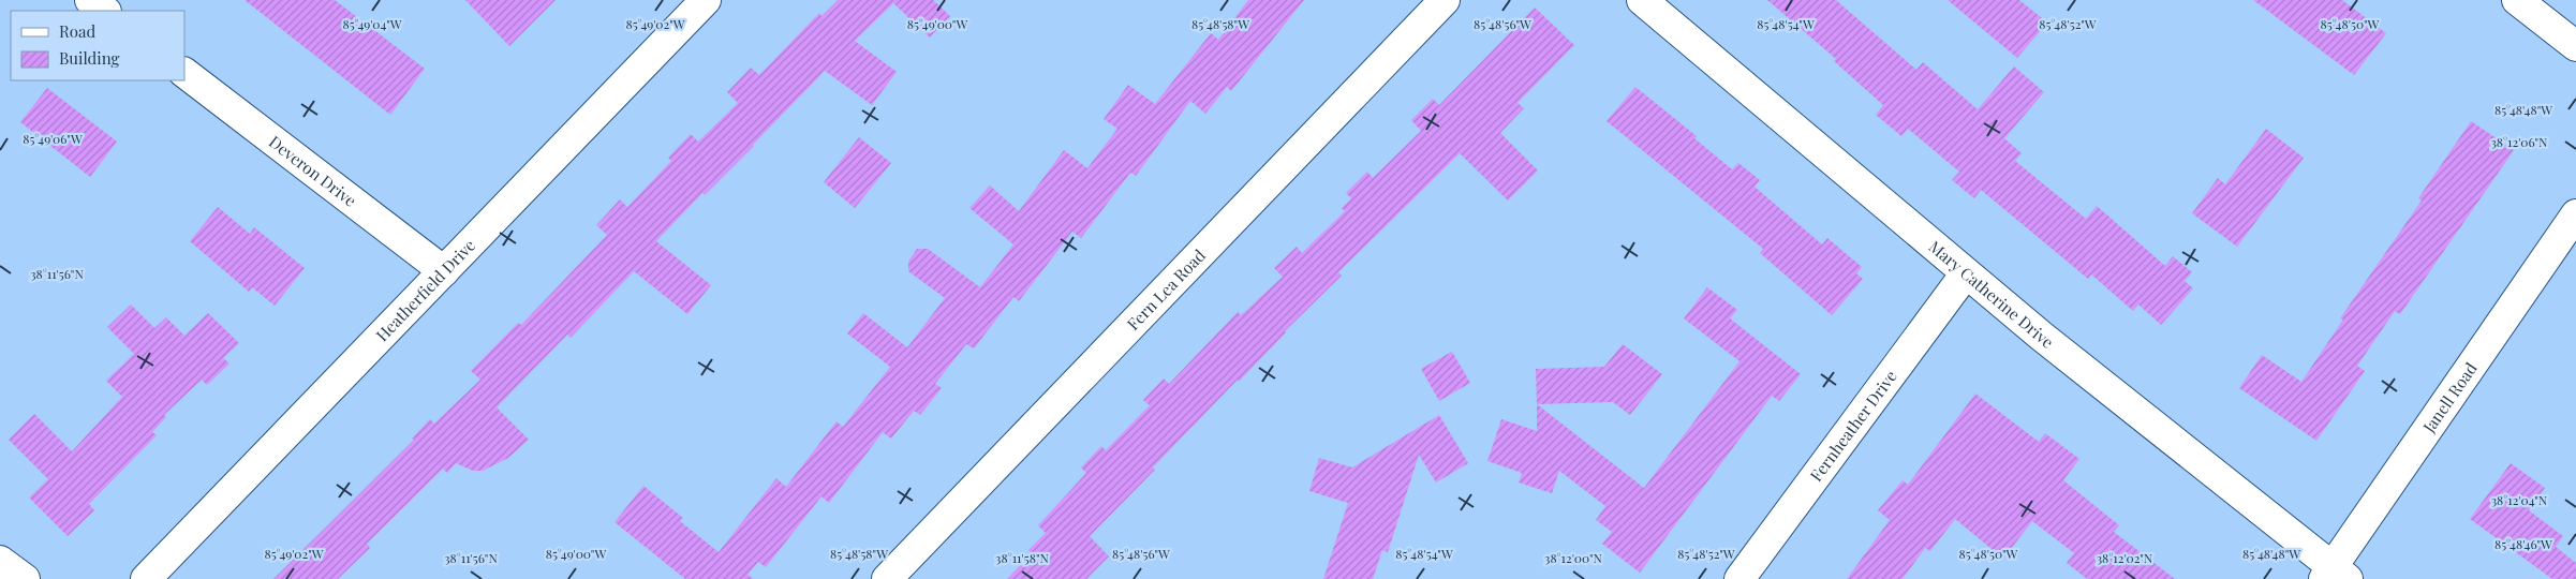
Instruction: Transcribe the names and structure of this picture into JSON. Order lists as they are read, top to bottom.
{
  "streets": {
    "street": [
      "Deveron Drive",
      "Heatherfield Drive",
      "Fern Lea Road",
      "Mary Catherine Drive",
      "Janell Road",
      "Fernheather Drive"
    ]
  },
  "crossings": [
    ["Deveron Drive", "Heatherfield Drive"],
    ["Mary Catherine Drive", "Janell Road"],
    ["Mary Catherine Drive", "Fernheather Drive"]
  ],
  "legend": ["Road", "Building"],
  "coordinates": [
    "85°49'04\"W",
    "85°49'02\"W",
    "85°49'00\"W",
    "85°48'58\"W",
    "85°48'56\"W",
    "85°48'54\"W",
    "85°48'52\"W",
    "85°48'50\"W",
    "85°48'48\"W",
    "85°49'06\"W",
    "38°12'06\"N",
    "38°11'56\"N",
    "38°12'04\"N",
    "85°48'46\"W",
    "38°11'58\"N",
    "38°12'00\"N",
    "38°12'02\"N"
  ]
}
